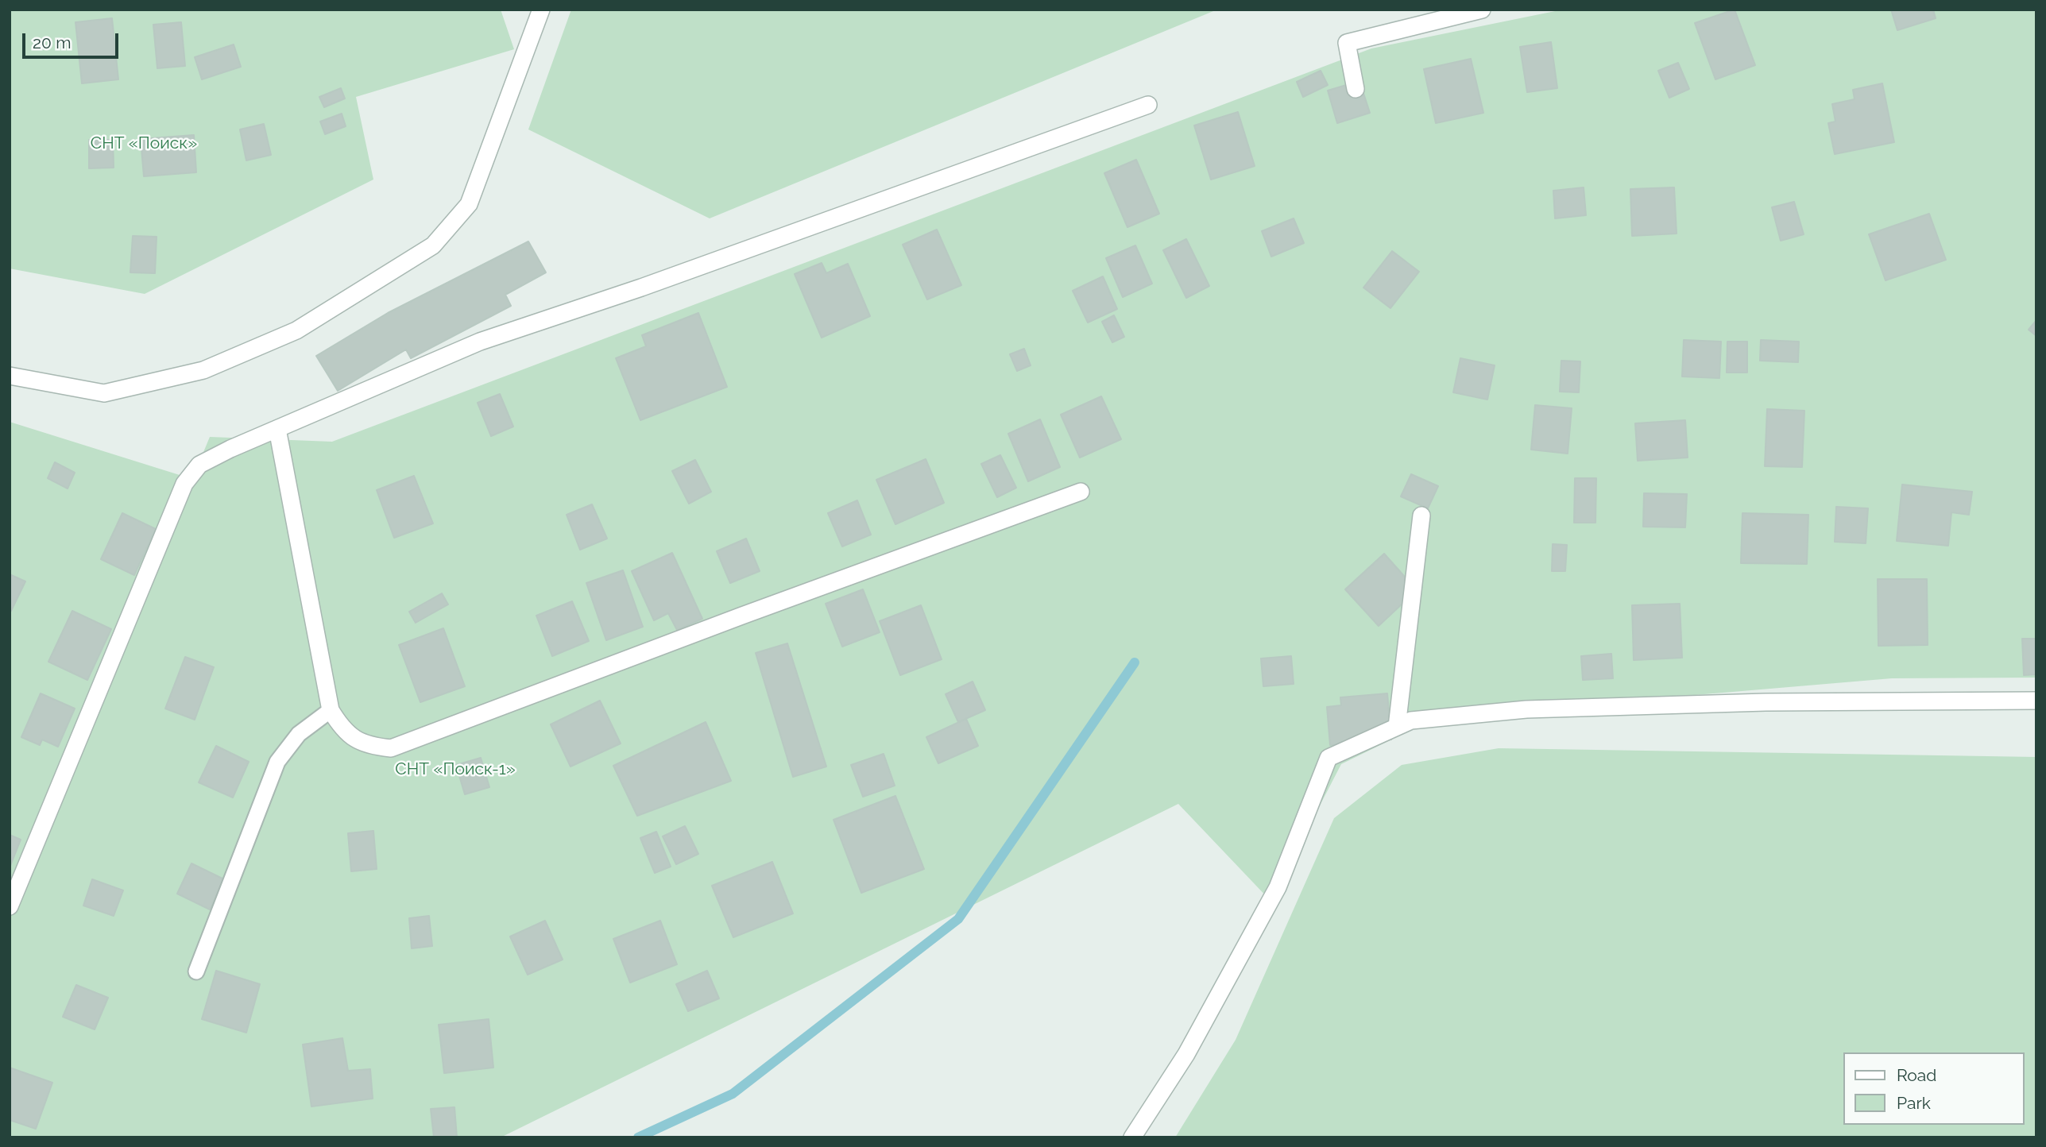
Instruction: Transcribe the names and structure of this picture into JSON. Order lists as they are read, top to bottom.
{
  "parks": ["СНТ «Поиск»", "СНТ «Поиск-1»"],
  "legend": ["Road", "Park"],
  "scale_bar": "20 m"
}
